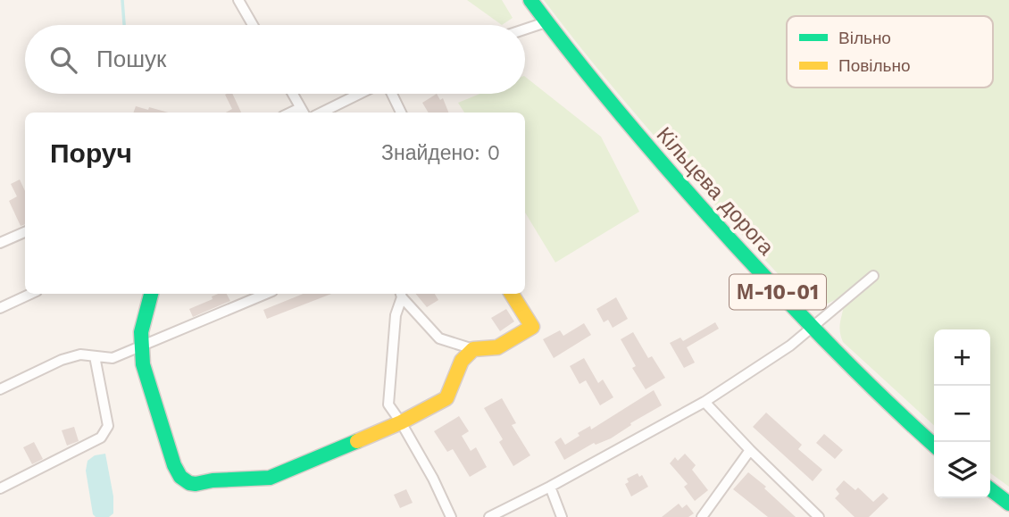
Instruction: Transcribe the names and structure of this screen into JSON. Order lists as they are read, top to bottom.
{
  "streets": {
    "main road": ["Кільцева дорога", "М-10-01"]
  },
  "legend": ["Вільно", "Повільно"],
  "page": {
    "search": "Пошук",
    "heading": ["Поруч", "Знайдено: 0"],
    "map_buttons": ["+", "−"]
  }
}
